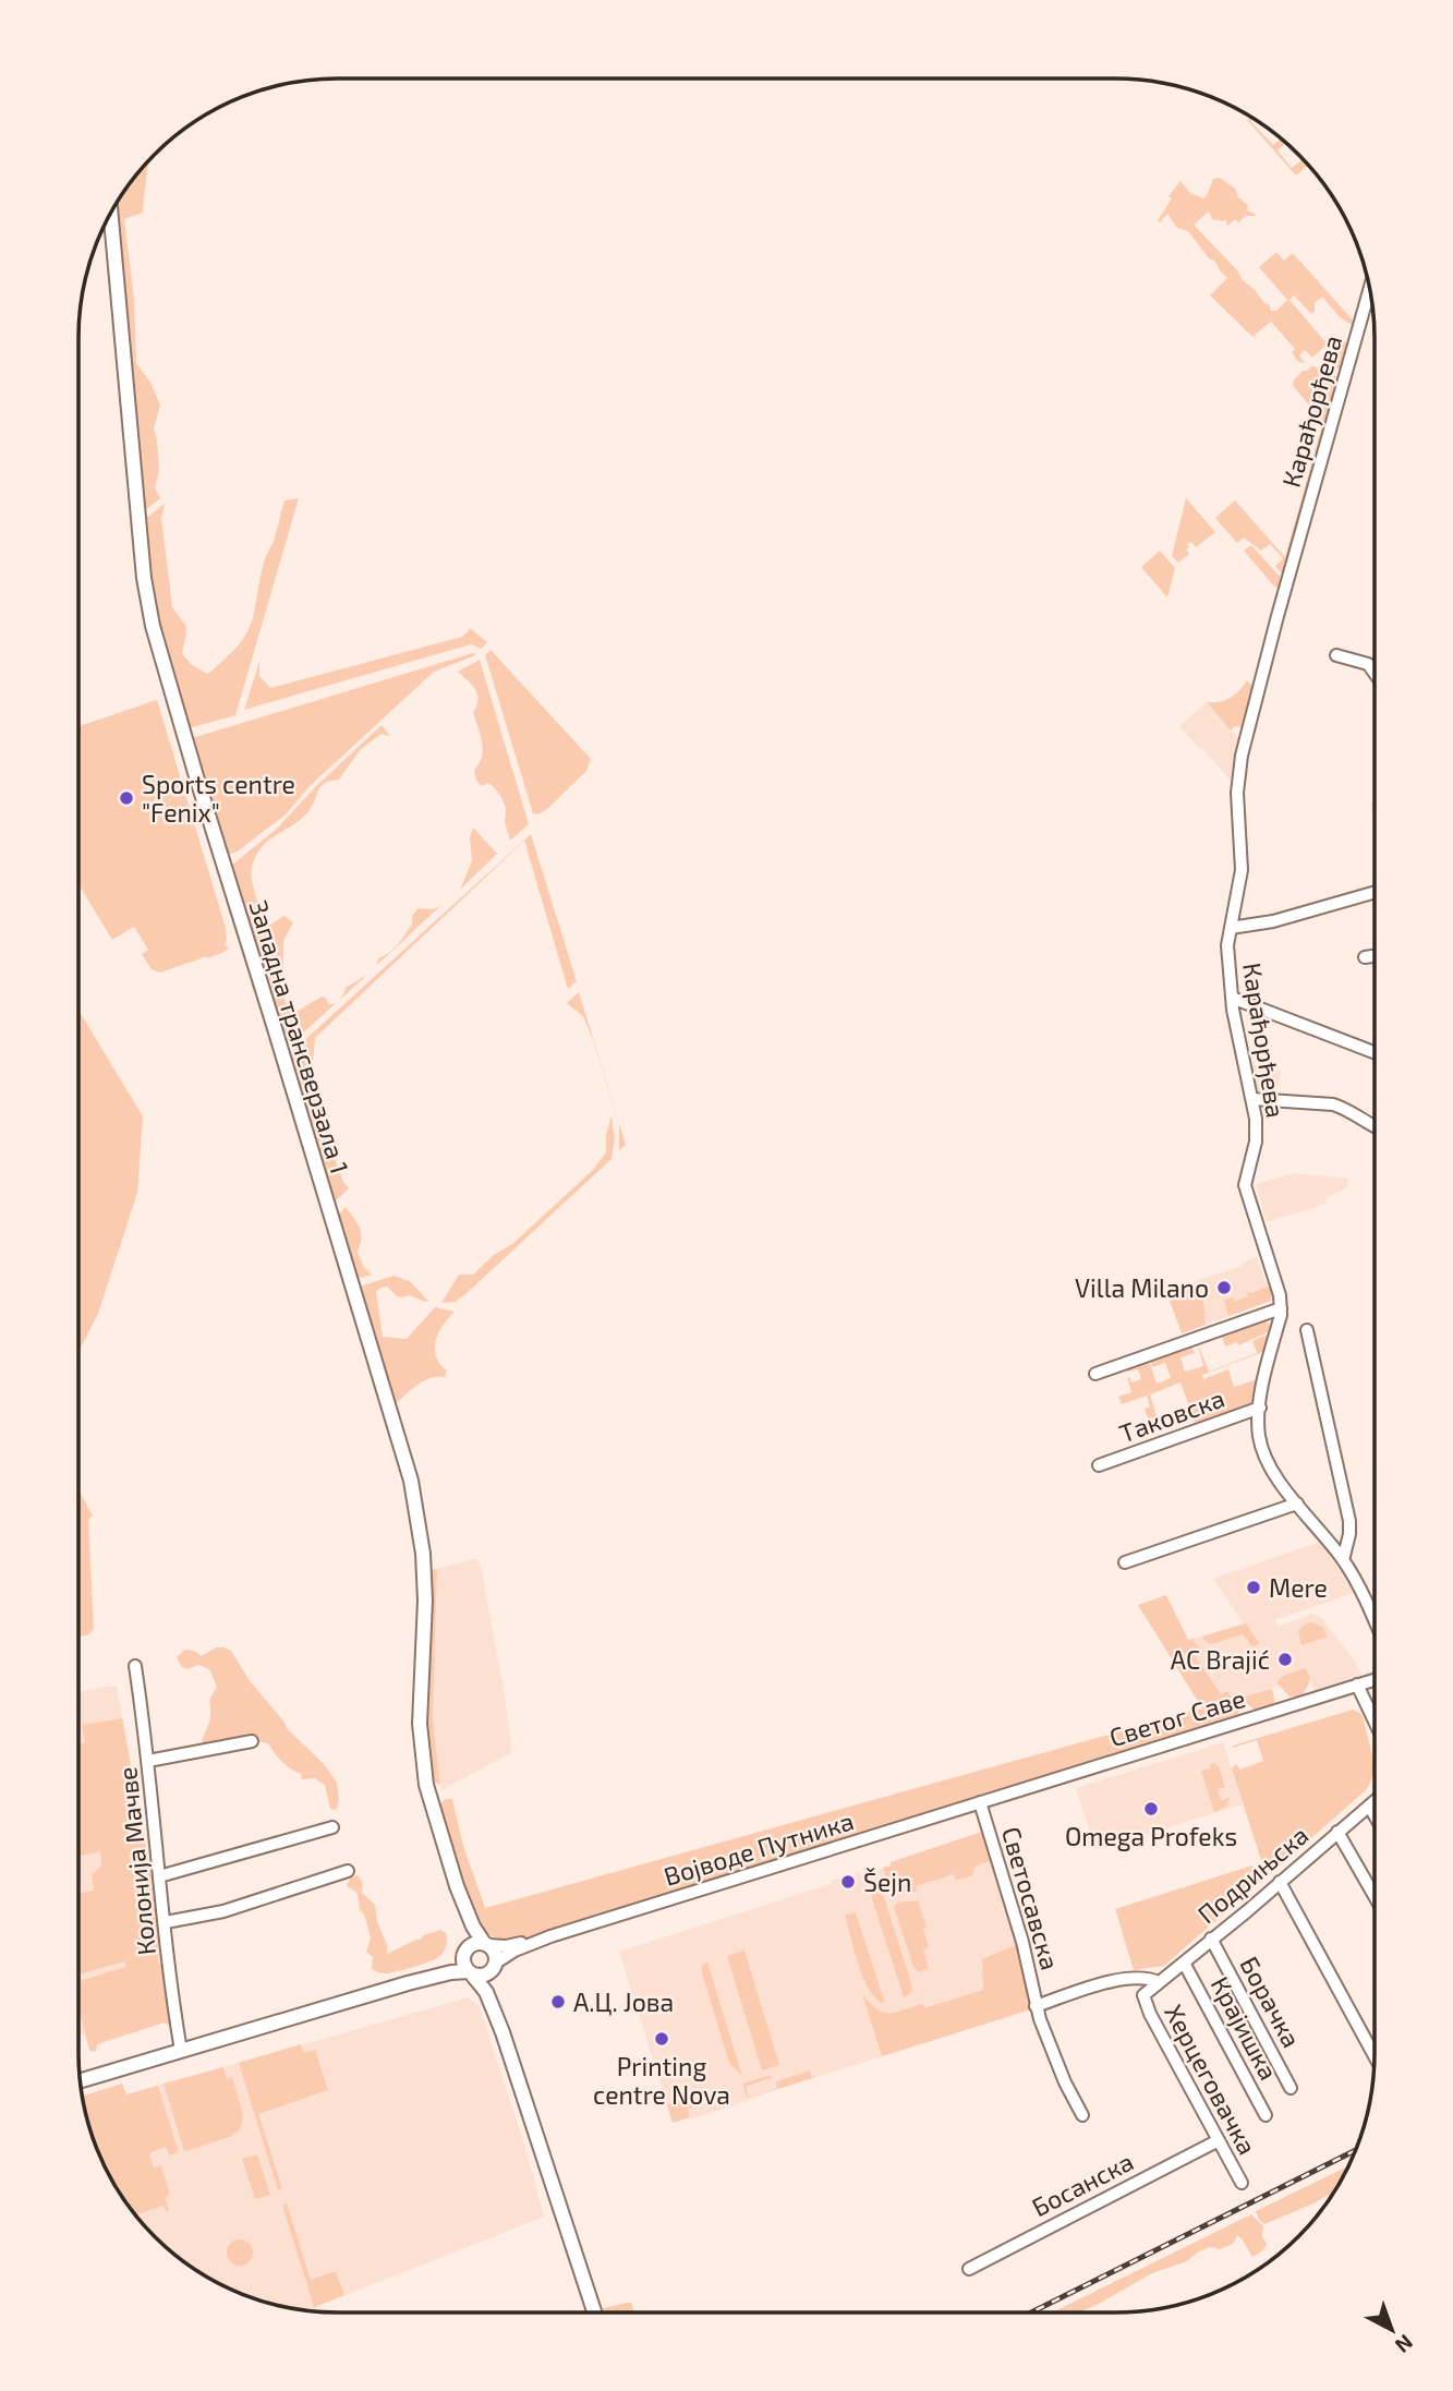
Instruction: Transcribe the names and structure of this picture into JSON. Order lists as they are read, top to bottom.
{
  "streets": {
    "main road": ["Западна трансверзала 1"],
    "street": [
      "Карађорђева",
      "Таковска",
      "Светог Саве",
      "Војводе Путника",
      "Колонија Мачве",
      "Подрињска",
      "Светосавска",
      "Борачка",
      "Крајишка",
      "Херцеговачка",
      "Босанска"
    ]
  },
  "crossings": [
    ["Карађорђева", "Таковска"],
    ["Западна трансверзала 1", "Војводе Путника"],
    ["Светог Саве", "Војводе Путника"],
    ["Светог Саве", "Светосавска"],
    ["Војводе Путника", "Светосавска"],
    ["Подрињска", "Светосавска"],
    ["Подрињска", "Борачка"],
    ["Подрињска", "Крајишка"],
    ["Подрињска", "Херцеговачка"],
    ["Херцеговачка", "Босанска"]
  ],
  "places": [
    "Sports centre \"Fenix\"",
    "Villa Milano",
    "Mere",
    "AC Brajić",
    "Omega Profeks",
    "Šejn",
    "А.Ц. Јова",
    "Printing centre Nova"
  ],
  "north": "bottom right"
}
